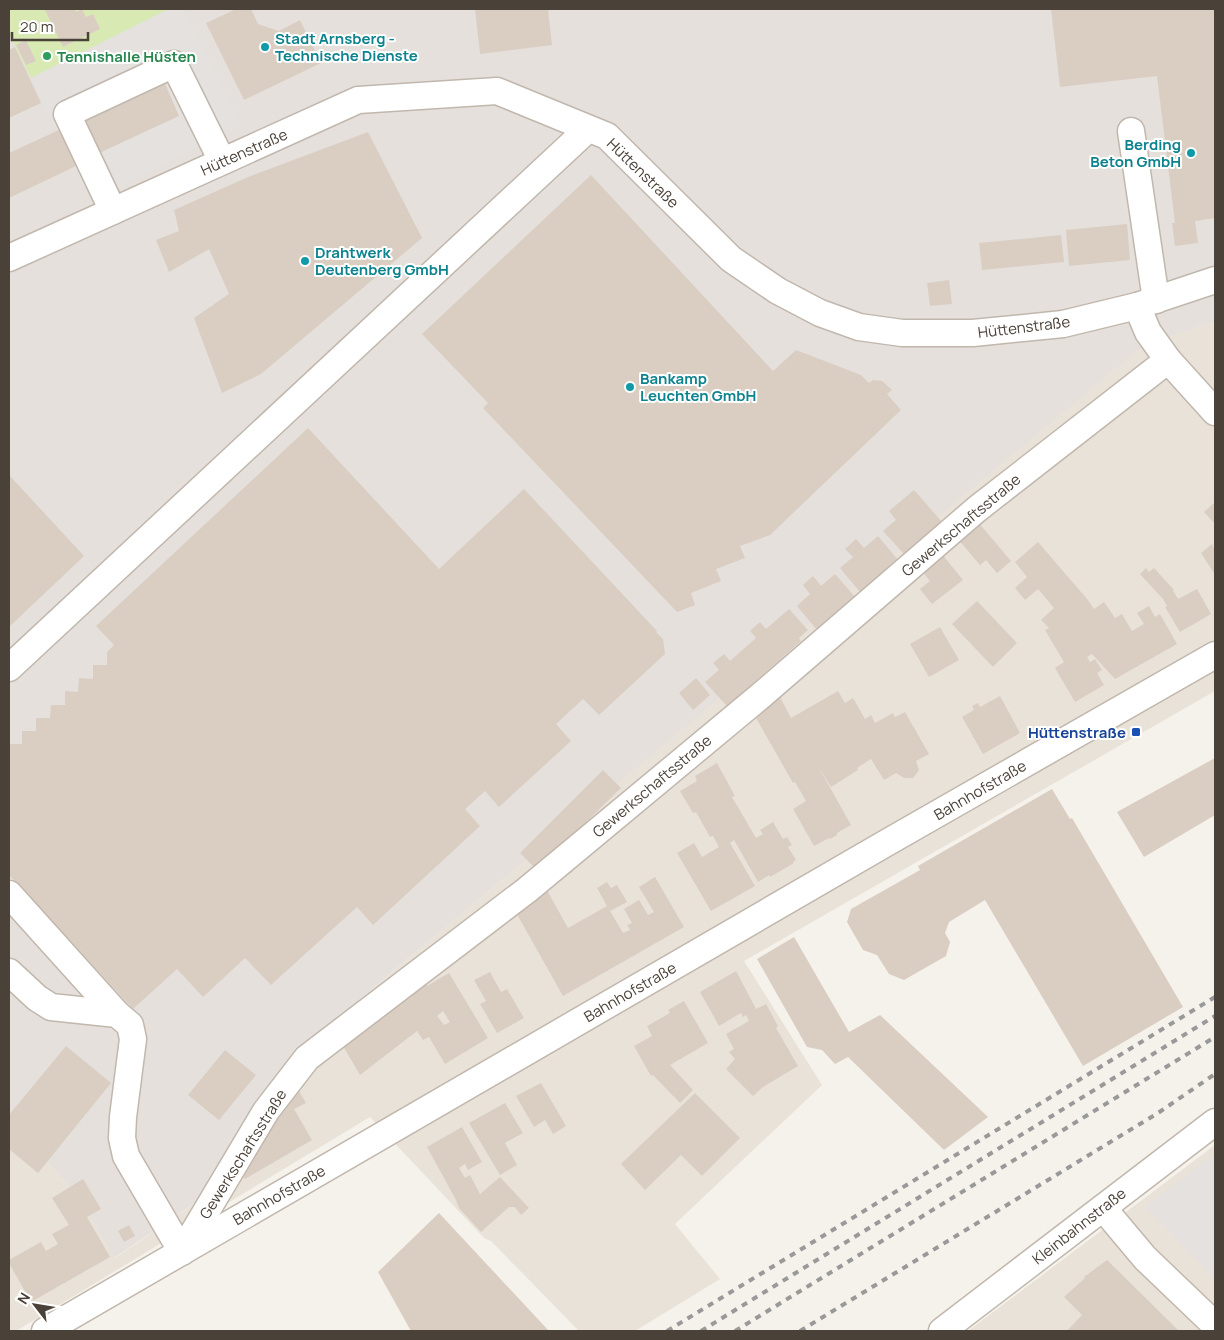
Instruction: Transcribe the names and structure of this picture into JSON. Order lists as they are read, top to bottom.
{
  "streets": {
    "street": [
      "Hüttenstraße",
      "Gewerkschaftsstraße",
      "Bahnhofstraße",
      "Kleinbahnstraße"
    ]
  },
  "crossings": [
    ["Gewerkschaftsstraße", "Bahnhofstraße"]
  ],
  "places": {
    "other": [
      "Stadt Arnsberg - Technische Dienste",
      "Tennishalle Hüsten",
      "Berding Beton GmbH",
      "Drahtwerk Deutenberg GmbH",
      "Bankamp Leuchten GmbH"
    ],
    "transit": ["Hüttenstraße"]
  },
  "scale_bar": "20 m",
  "north": "top left"
}
